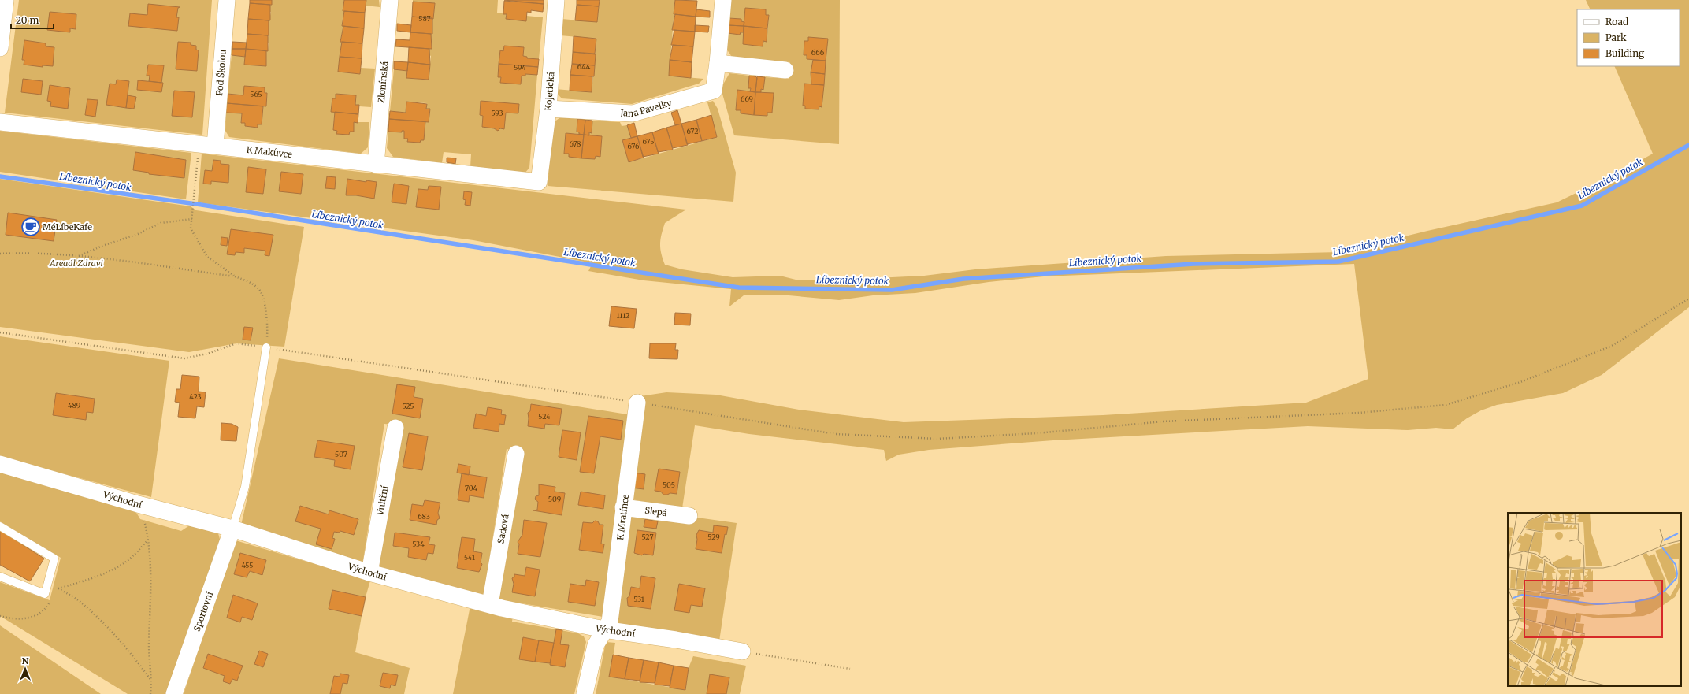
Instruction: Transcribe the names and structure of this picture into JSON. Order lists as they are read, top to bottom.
{
  "streets": {
    "street": [
      "Pod Školou",
      "Zlonínská",
      "Kojetická",
      "Jana Pavelky",
      "K Makůvce",
      "Východní",
      "Vnitřní",
      "Slepá",
      "K Mratínce",
      "Sadová",
      "Sportovní"
    ]
  },
  "crossings": [
    ["Pod Školou", "K Makůvce"],
    ["Zlonínská", "K Makůvce"],
    ["Kojetická", "Jana Pavelky"],
    ["Kojetická", "K Makůvce"],
    ["Východní", "Vnitřní"],
    ["Východní", "K Mratínce"],
    ["Východní", "Sadová"],
    ["Východní", "Sportovní"],
    ["Slepá", "K Mratínce"]
  ],
  "water": ["Líbeznický potok"],
  "parks": ["Areaál Zdravi"],
  "places": {
    "cafe": ["MéLíbeKafe"]
  },
  "house_numbers": [
    "587",
    "666",
    "644",
    "594",
    "565",
    "669",
    "593",
    "672",
    "675",
    "678",
    "676",
    "1112",
    "423",
    "489",
    "525",
    "524",
    "507",
    "505",
    "704",
    "509",
    "683",
    "527",
    "529",
    "534",
    "541",
    "455",
    "531"
  ],
  "legend": ["Road", "Park", "Building"],
  "scale_bar": "20 m",
  "north": "top"
}
